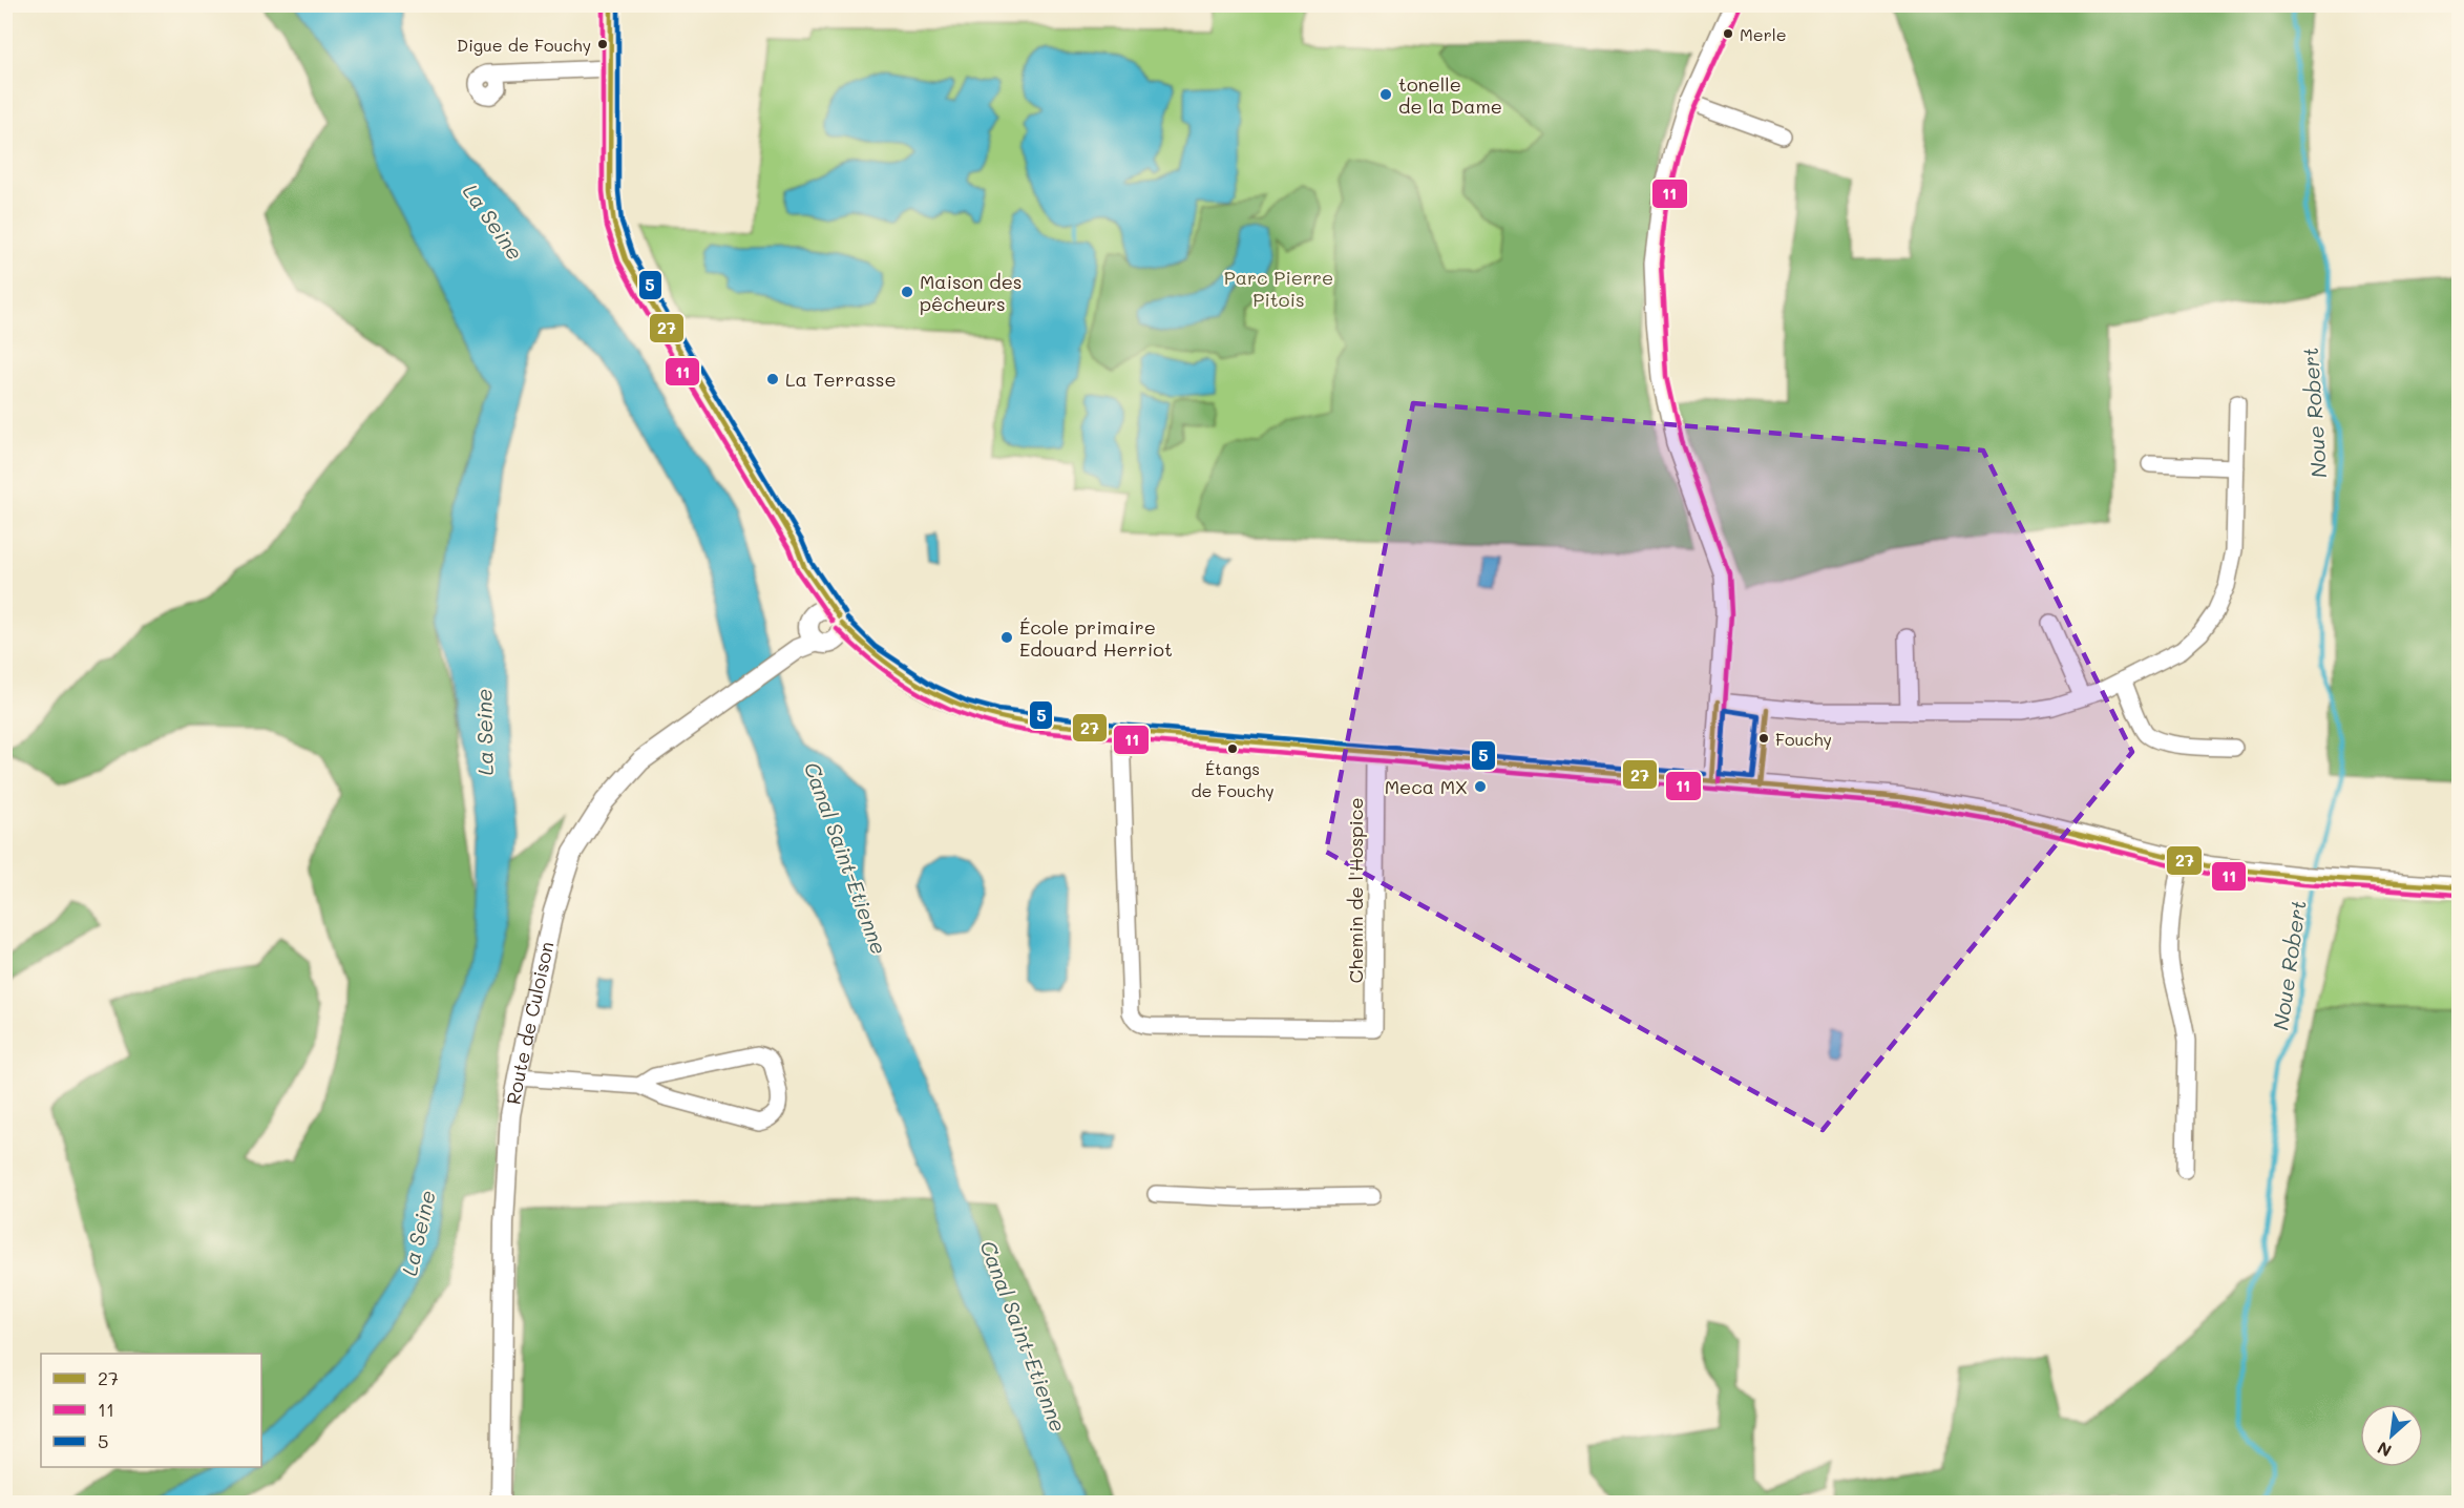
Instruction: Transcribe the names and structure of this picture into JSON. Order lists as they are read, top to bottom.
{
  "streets": {
    "street": ["Chemin de l'Hospice", "Route de Culoison"]
  },
  "water": ["La Seine", "Noue Robert", "Canal Saint-Etienne"],
  "parks": ["Parc Pierre Pitois"],
  "places": [
    "Merle",
    "Digue de Fouchy",
    "tonelle de la Dame",
    "Maison des pêcheurs",
    "La Terrasse",
    "École primaire Edouard Herriot",
    "Fouchy",
    "Étangs de Fouchy",
    "Meca MX"
  ],
  "lines": ["transit line 27", "transit line 11", "transit line 5"],
  "legend": ["27", "11", "5"],
  "north": "bottom left"
}
